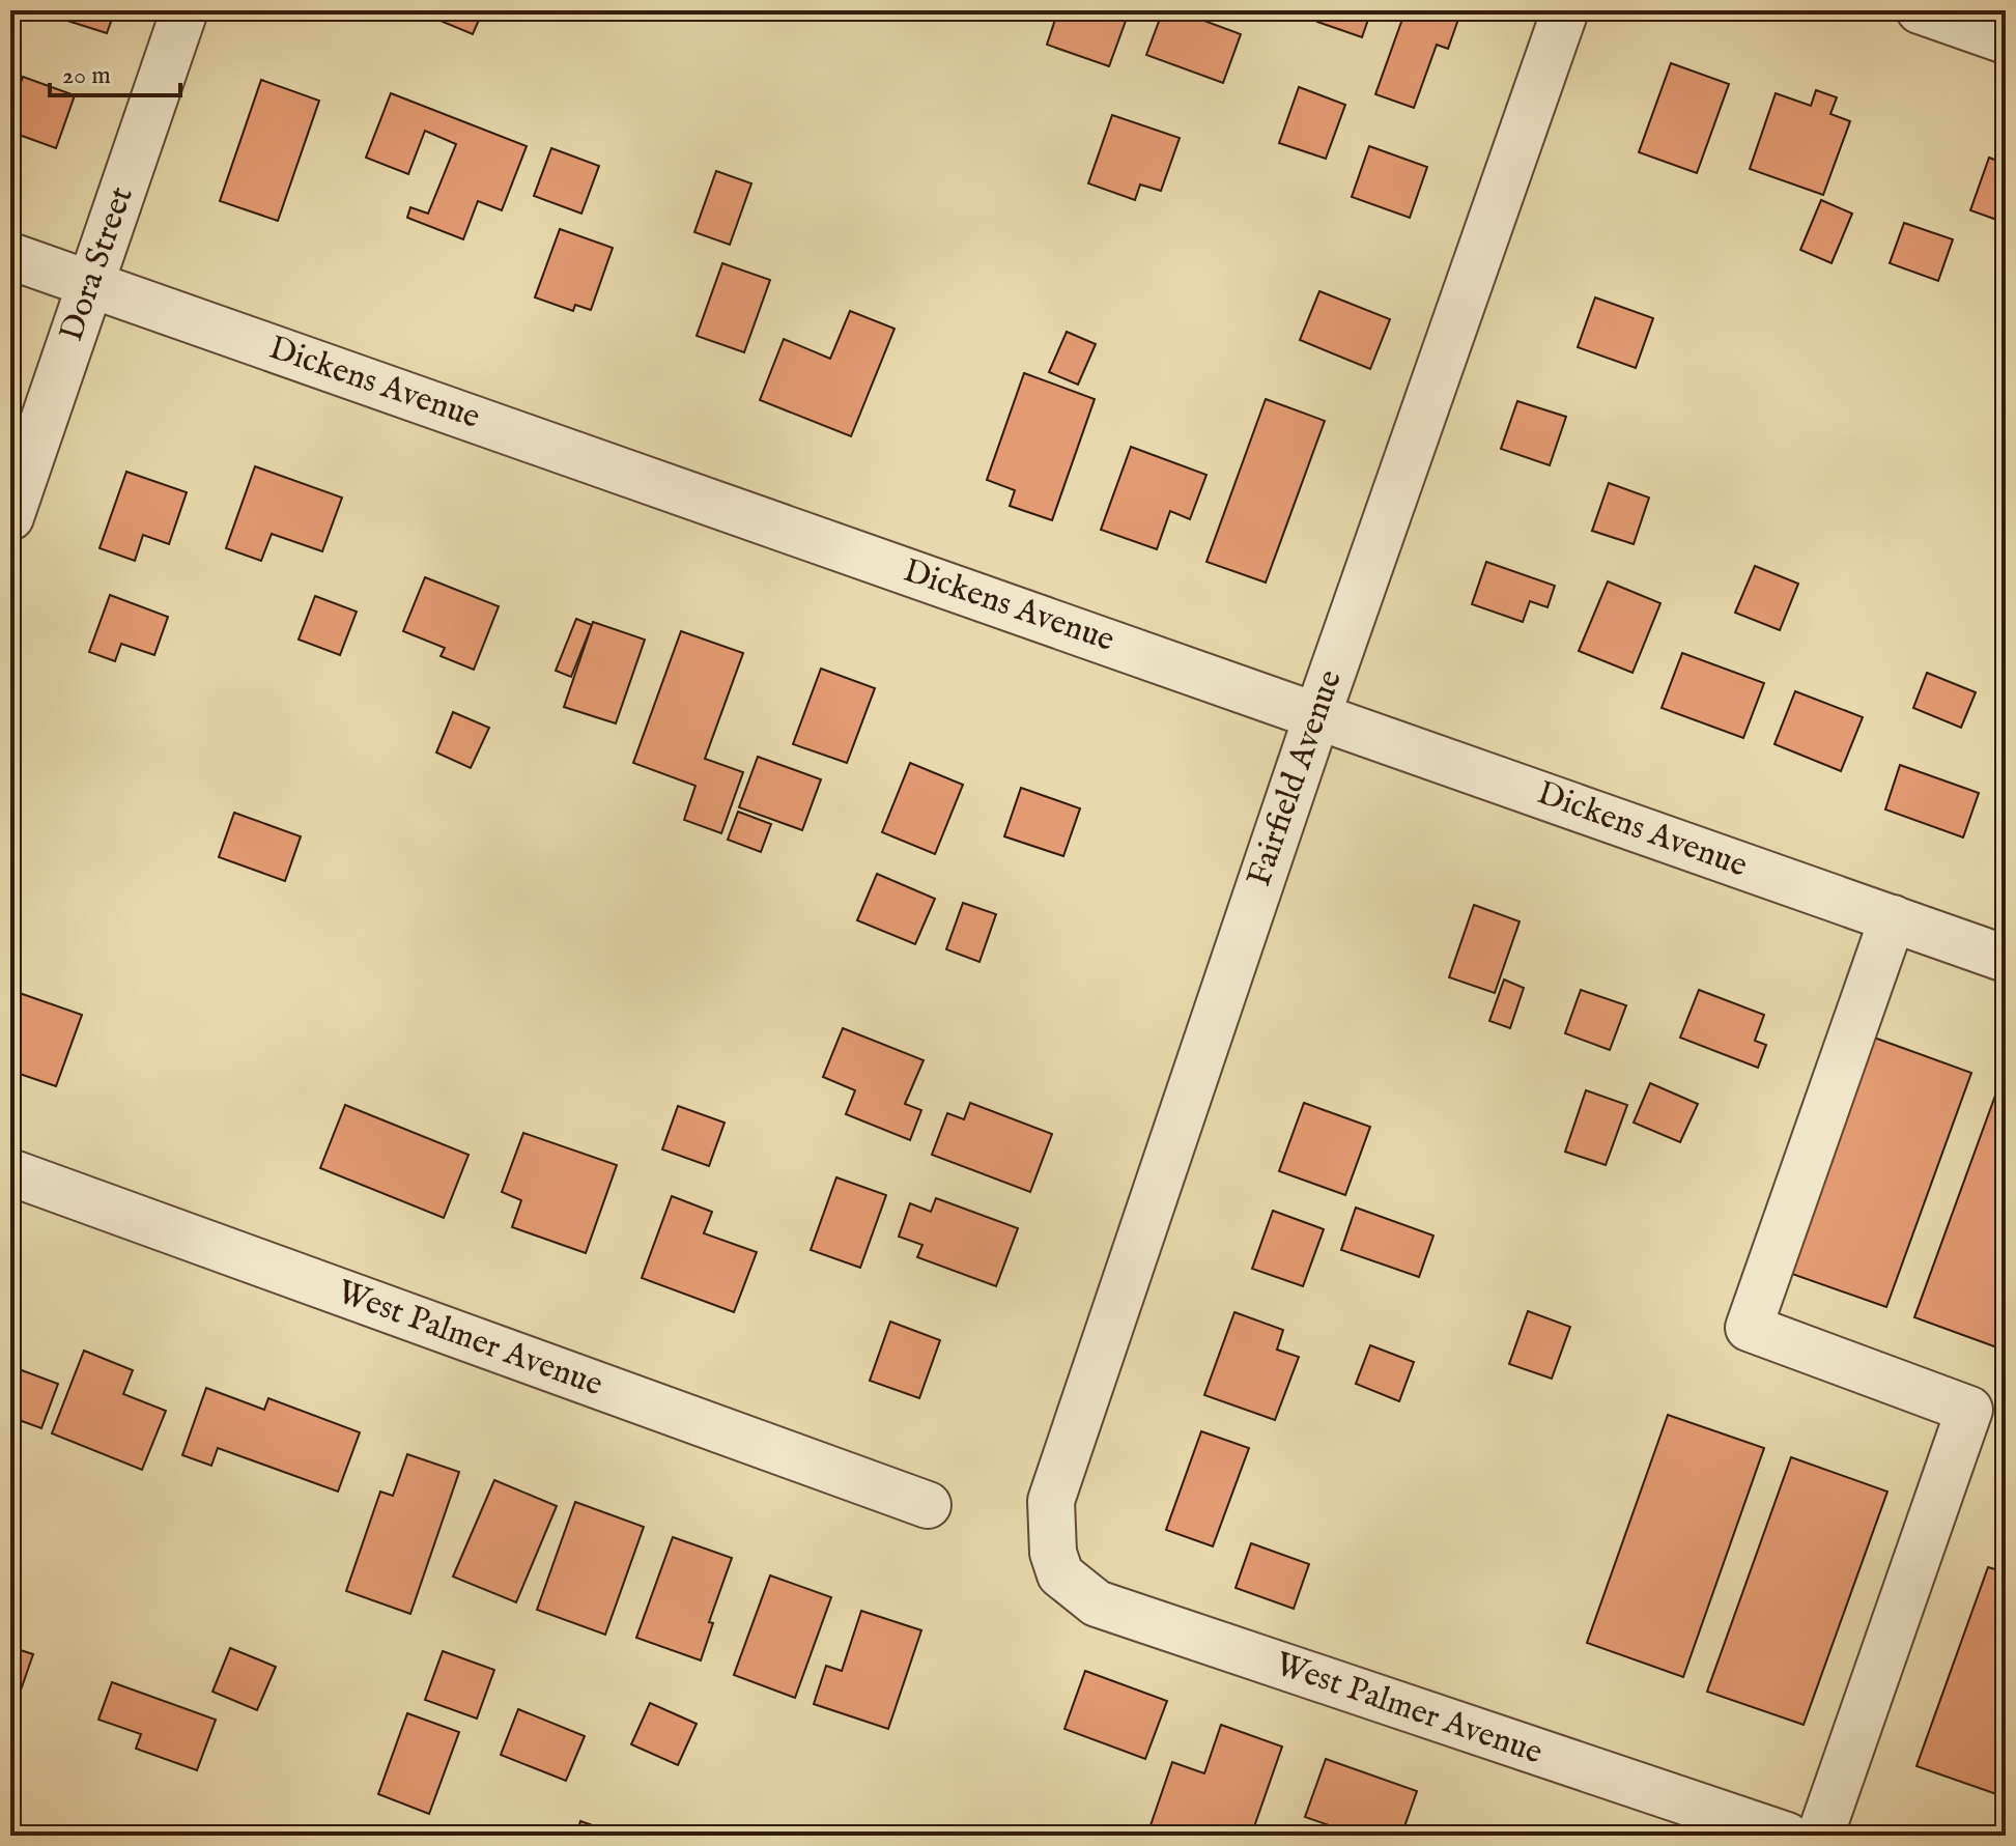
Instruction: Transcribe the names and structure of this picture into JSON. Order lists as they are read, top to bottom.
{
  "streets": {
    "street": [
      "Dora Street",
      "Dickens Avenue",
      "Fairfield Avenue",
      "West Palmer Avenue"
    ]
  },
  "crossings": [
    ["Dora Street", "Dickens Avenue"],
    ["Dickens Avenue", "Fairfield Avenue"],
    ["Fairfield Avenue", "West Palmer Avenue"]
  ],
  "scale_bar": "20 m"
}
